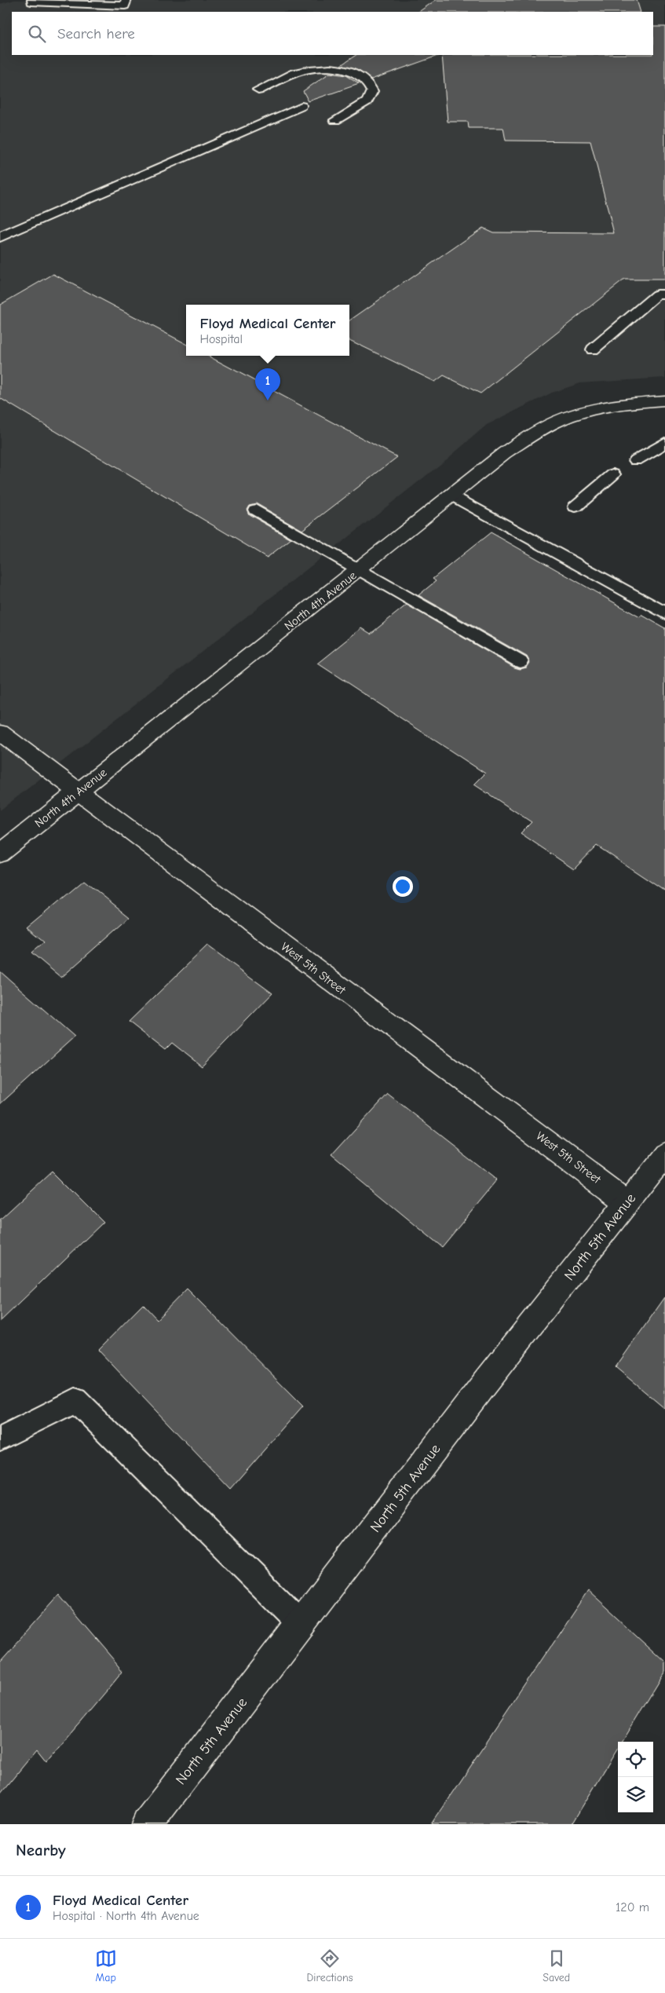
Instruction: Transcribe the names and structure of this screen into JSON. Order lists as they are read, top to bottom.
{
  "streets": {
    "street": ["North 4th Avenue", "West 5th Street", "North 5th Avenue"]
  },
  "crossings": [
    ["North 4th Avenue", "West 5th Street"],
    ["West 5th Street", "North 5th Avenue"]
  ],
  "page": {
    "search": "Search here",
    "popup": ["Floyd Medical Center", "Hospital"],
    "pins": "1",
    "heading": "Nearby",
    "list": [
      {
        "mark": "1",
        "name": "Floyd Medical Center",
        "note": "Hospital · North 4th Avenue",
        "value": "120 m"
      }
    ],
    "nav": ["Map", "Directions", "Saved"]
  }
}
